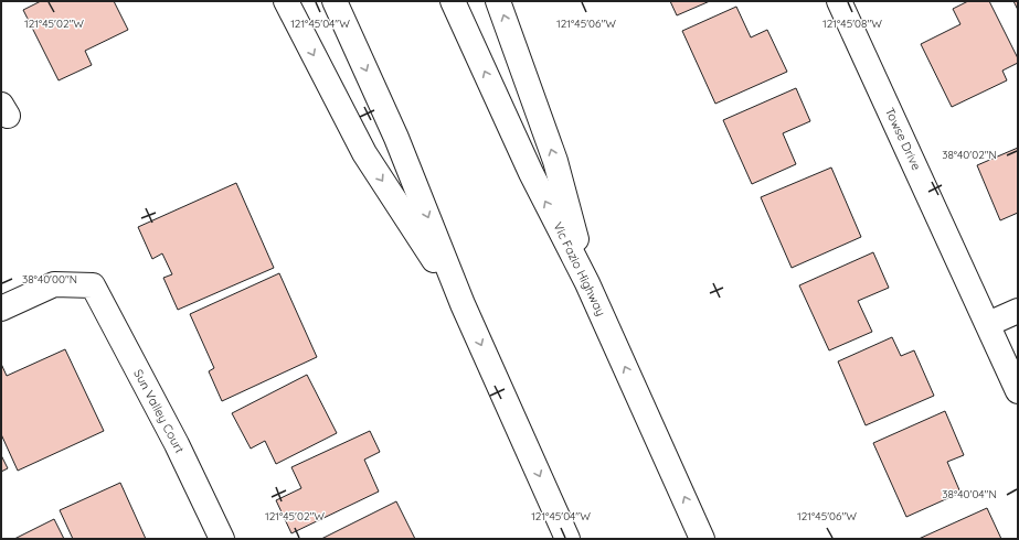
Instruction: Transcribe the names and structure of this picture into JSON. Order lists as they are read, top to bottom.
{
  "streets": {
    "main road": ["Towse Drive", "Vic Fazio Highway", "Sun Valley Court"]
  },
  "coordinates": [
    "121°45'02\"W",
    "121°45'04\"W",
    "121°45'06\"W",
    "121°45'08\"W",
    "38°40'02\"N",
    "38°40'00\"N",
    "38°40'04\"N"
  ]
}
